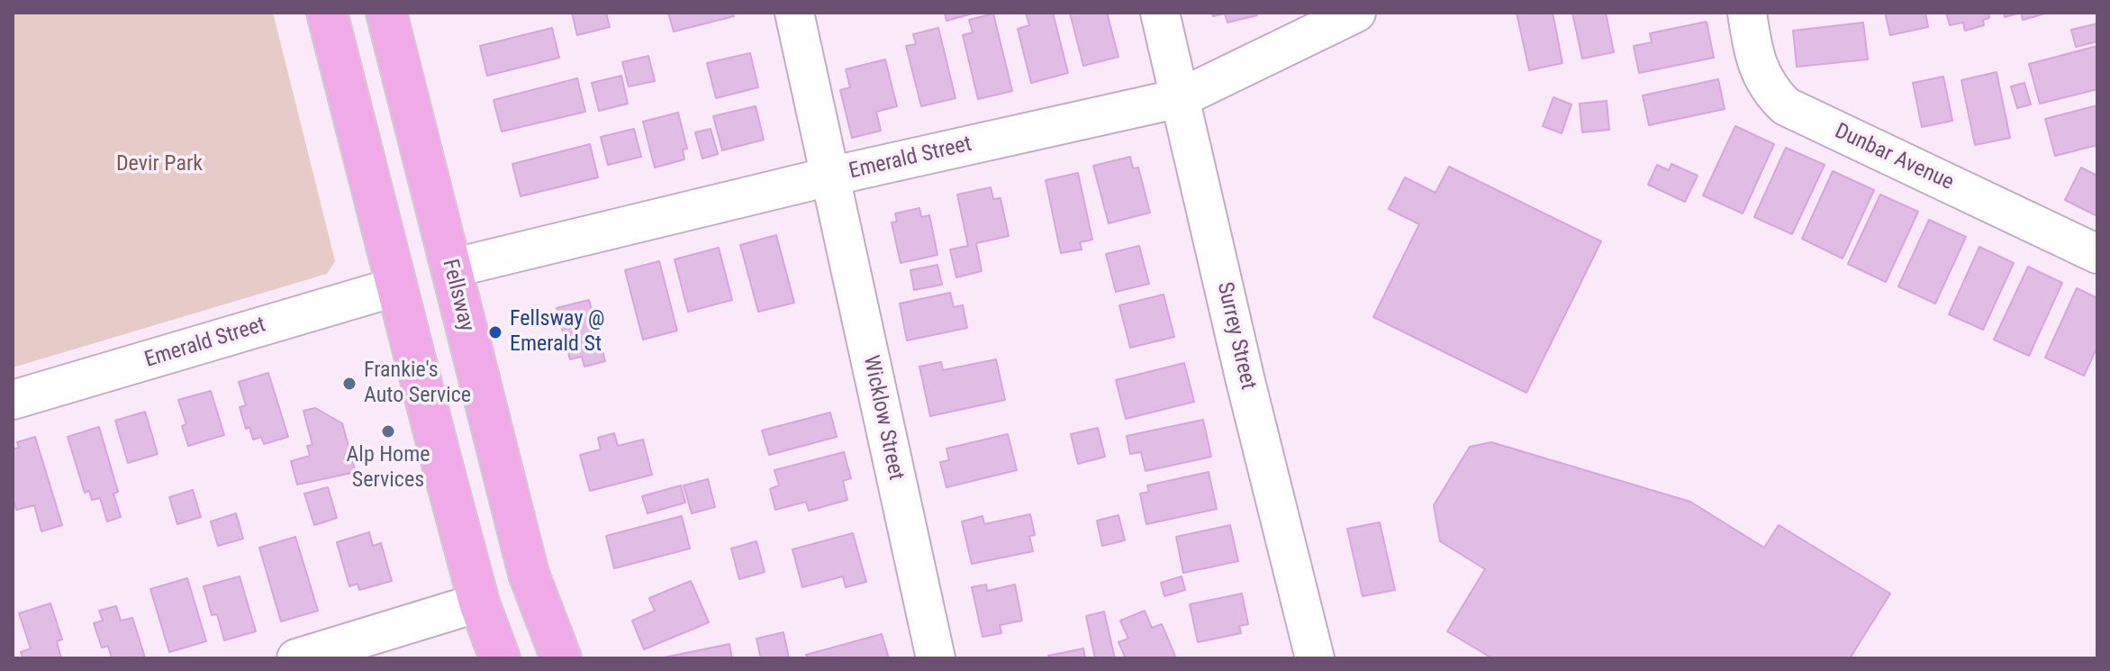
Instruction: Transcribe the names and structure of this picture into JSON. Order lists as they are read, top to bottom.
{
  "streets": {
    "main road": ["Fellsway"],
    "street": [
      "Dunbar Avenue",
      "Emerald Street",
      "Surrey Street",
      "Wicklow Street"
    ]
  },
  "crossings": [
    ["Emerald Street", "Fellsway"],
    ["Emerald Street", "Surrey Street"],
    ["Emerald Street", "Wicklow Street"]
  ],
  "parks": ["Devir Park"],
  "places": ["Fellsway @ Emerald St", "Frankie's Auto Service", "Alp Home Services"]
}
